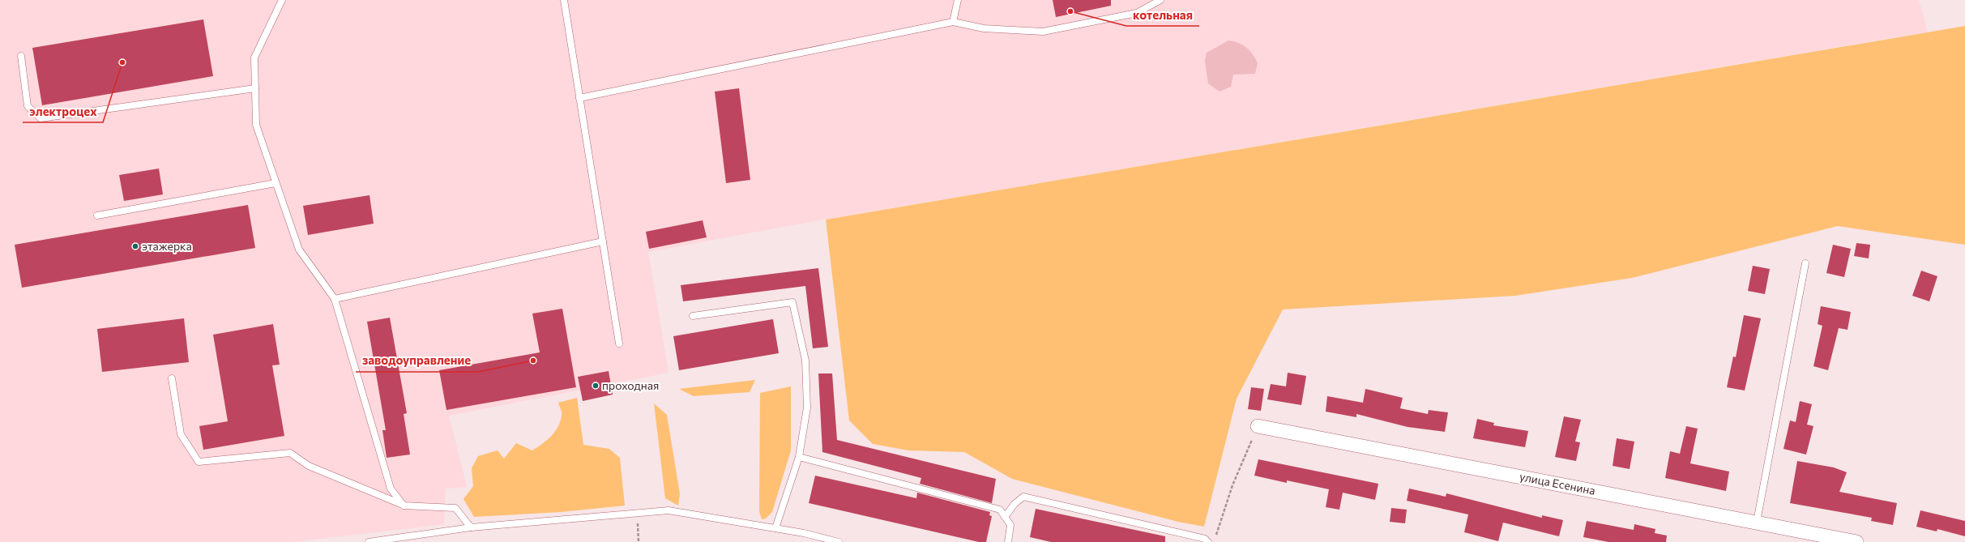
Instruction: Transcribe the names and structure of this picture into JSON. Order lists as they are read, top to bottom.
{
  "streets": {
    "street": ["улица Есенина"]
  },
  "places": [
    "котельная",
    "электроцех",
    "этажерка",
    "заводоуправление",
    "проходная"
  ]
}
